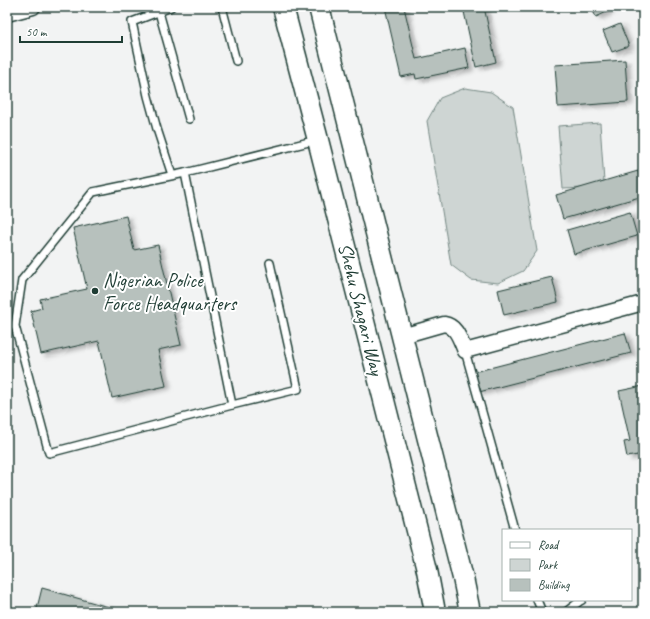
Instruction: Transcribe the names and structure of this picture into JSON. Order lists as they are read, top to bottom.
{
  "streets": {
    "main road": ["Shehu Shagari Way"]
  },
  "places": ["Nigerian Police Force Headquarters"],
  "legend": ["Road", "Park", "Building"],
  "scale_bar": "50 m"
}
